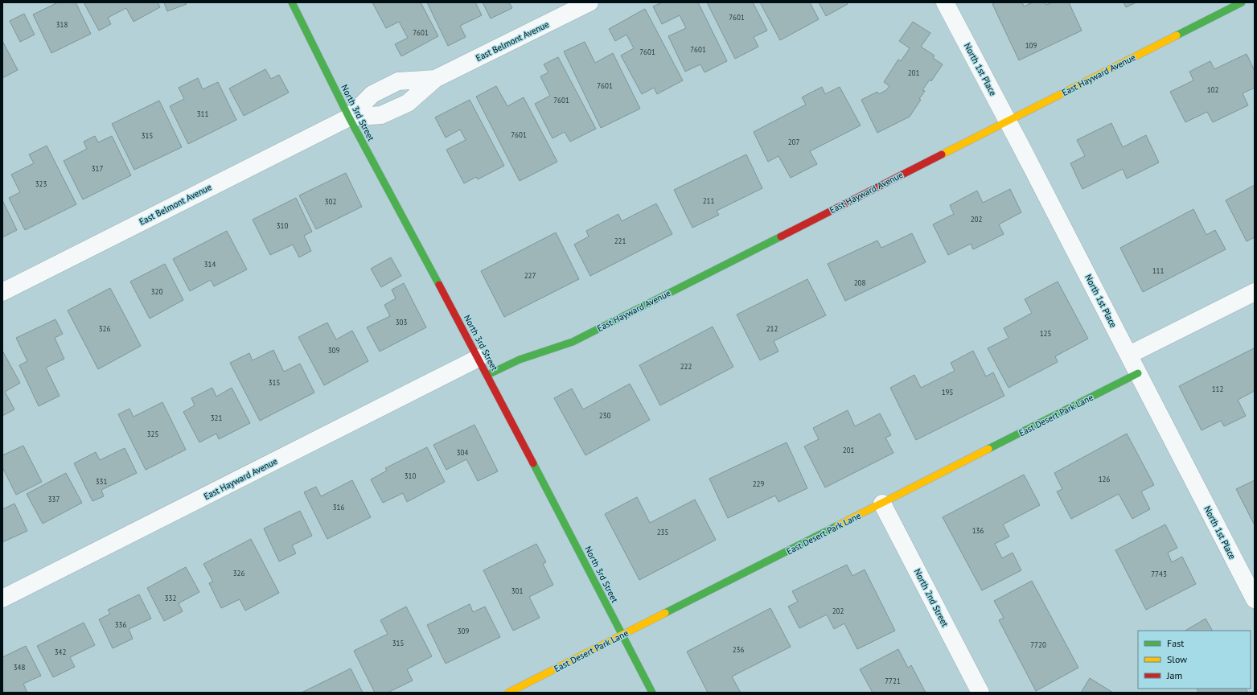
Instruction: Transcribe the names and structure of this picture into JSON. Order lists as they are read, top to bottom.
{
  "streets": {
    "street": [
      "East Belmont Avenue",
      "North 1st Place",
      "East Hayward Avenue",
      "North 3rd Street",
      "East Desert Park Lane",
      "North 2nd Street"
    ]
  },
  "crossings": [
    ["East Belmont Avenue", "North 3rd Street"],
    ["North 1st Place", "East Hayward Avenue"],
    ["North 1st Place", "East Desert Park Lane"],
    ["East Hayward Avenue", "North 3rd Street"],
    ["North 3rd Street", "East Desert Park Lane"],
    ["East Desert Park Lane", "North 2nd Street"]
  ],
  "house_numbers": [
    "7601",
    "318",
    "7601",
    "109",
    "7601",
    "7601",
    "201",
    "7601",
    "102",
    "7601",
    "311",
    "7601",
    "315",
    "207",
    "317",
    "323",
    "211",
    "302",
    "202",
    "310",
    "221",
    "314",
    "111",
    "227",
    "208",
    "320",
    "303",
    "326",
    "212",
    "125",
    "309",
    "222",
    "315",
    "112",
    "195",
    "230",
    "321",
    "325",
    "201",
    "304",
    "310",
    "126",
    "331",
    "229",
    "337",
    "316",
    "136",
    "235",
    "326",
    "7743",
    "301",
    "332",
    "202",
    "336",
    "309",
    "315",
    "7720",
    "236",
    "342",
    "348",
    "7721"
  ],
  "legend": ["Fast", "Slow", "Jam"]
}
